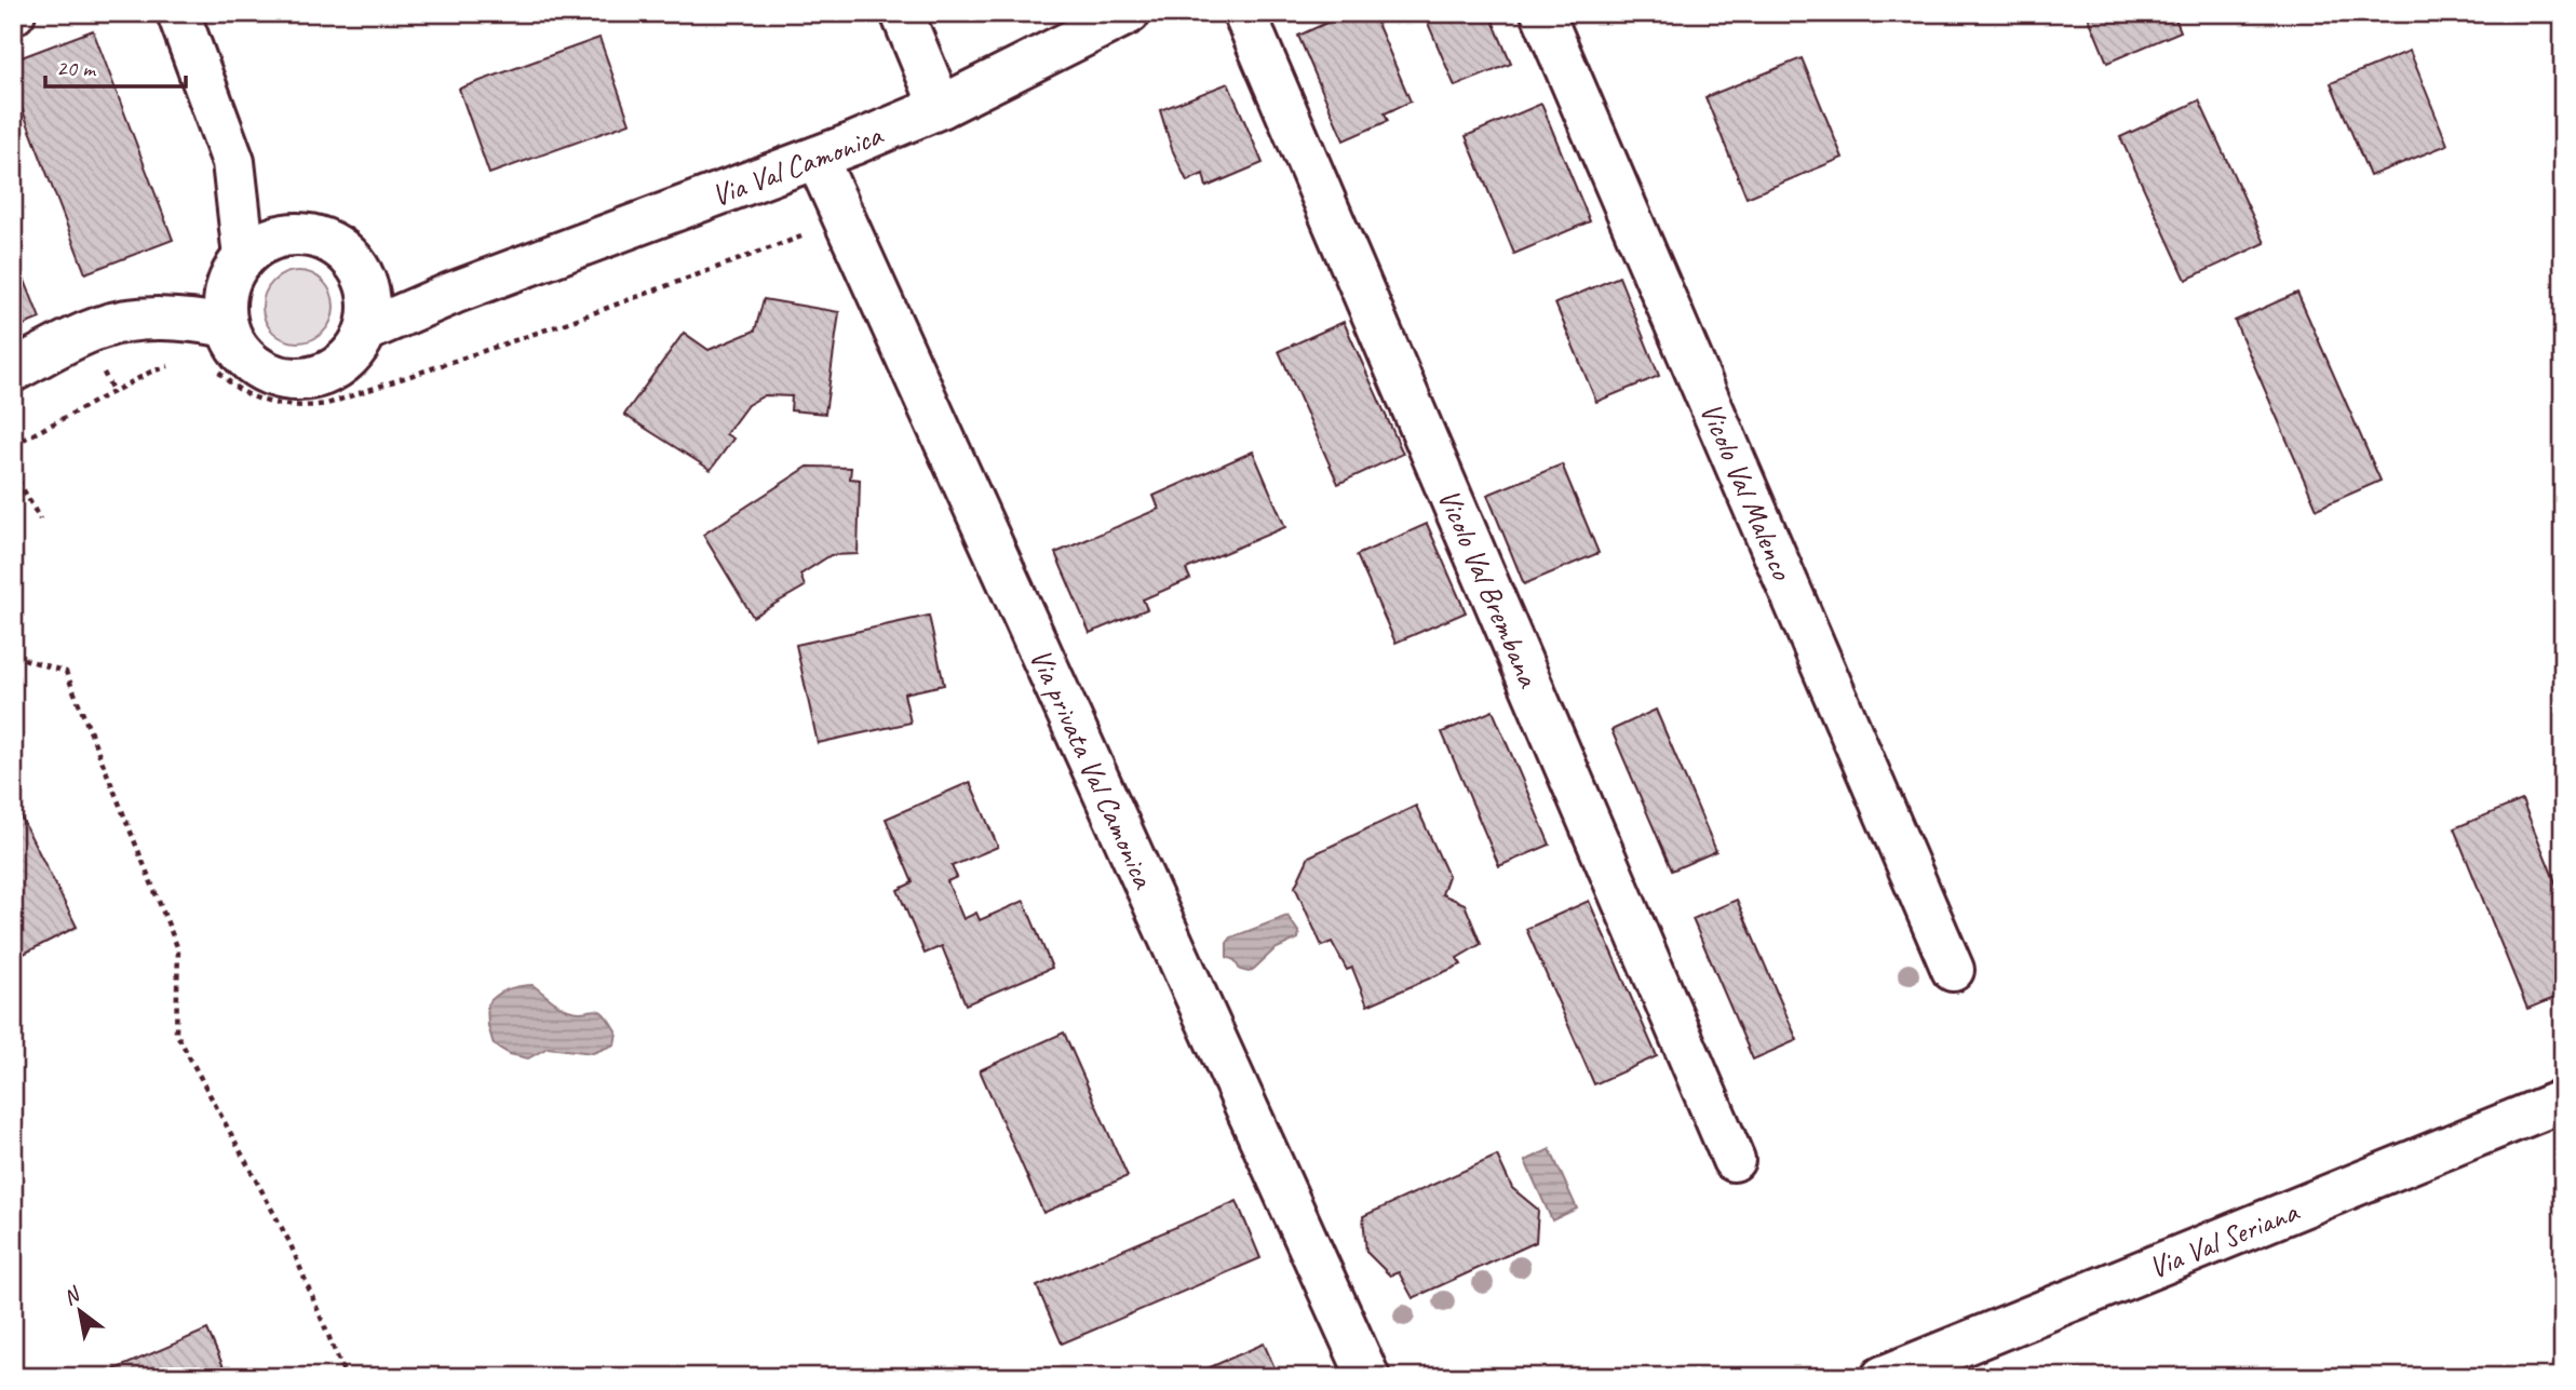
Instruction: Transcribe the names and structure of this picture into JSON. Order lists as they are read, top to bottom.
{
  "streets": {
    "street": [
      "Via Val Camonica",
      "Vicolo Val Malenco",
      "Vicolo Val Brembana",
      "Via privata Val Camonica",
      "Via Val Seriana"
    ]
  },
  "crossings": [
    ["Via Val Camonica", "Via privata Val Camonica"]
  ],
  "scale_bar": "20 m",
  "north": "top left"
}
